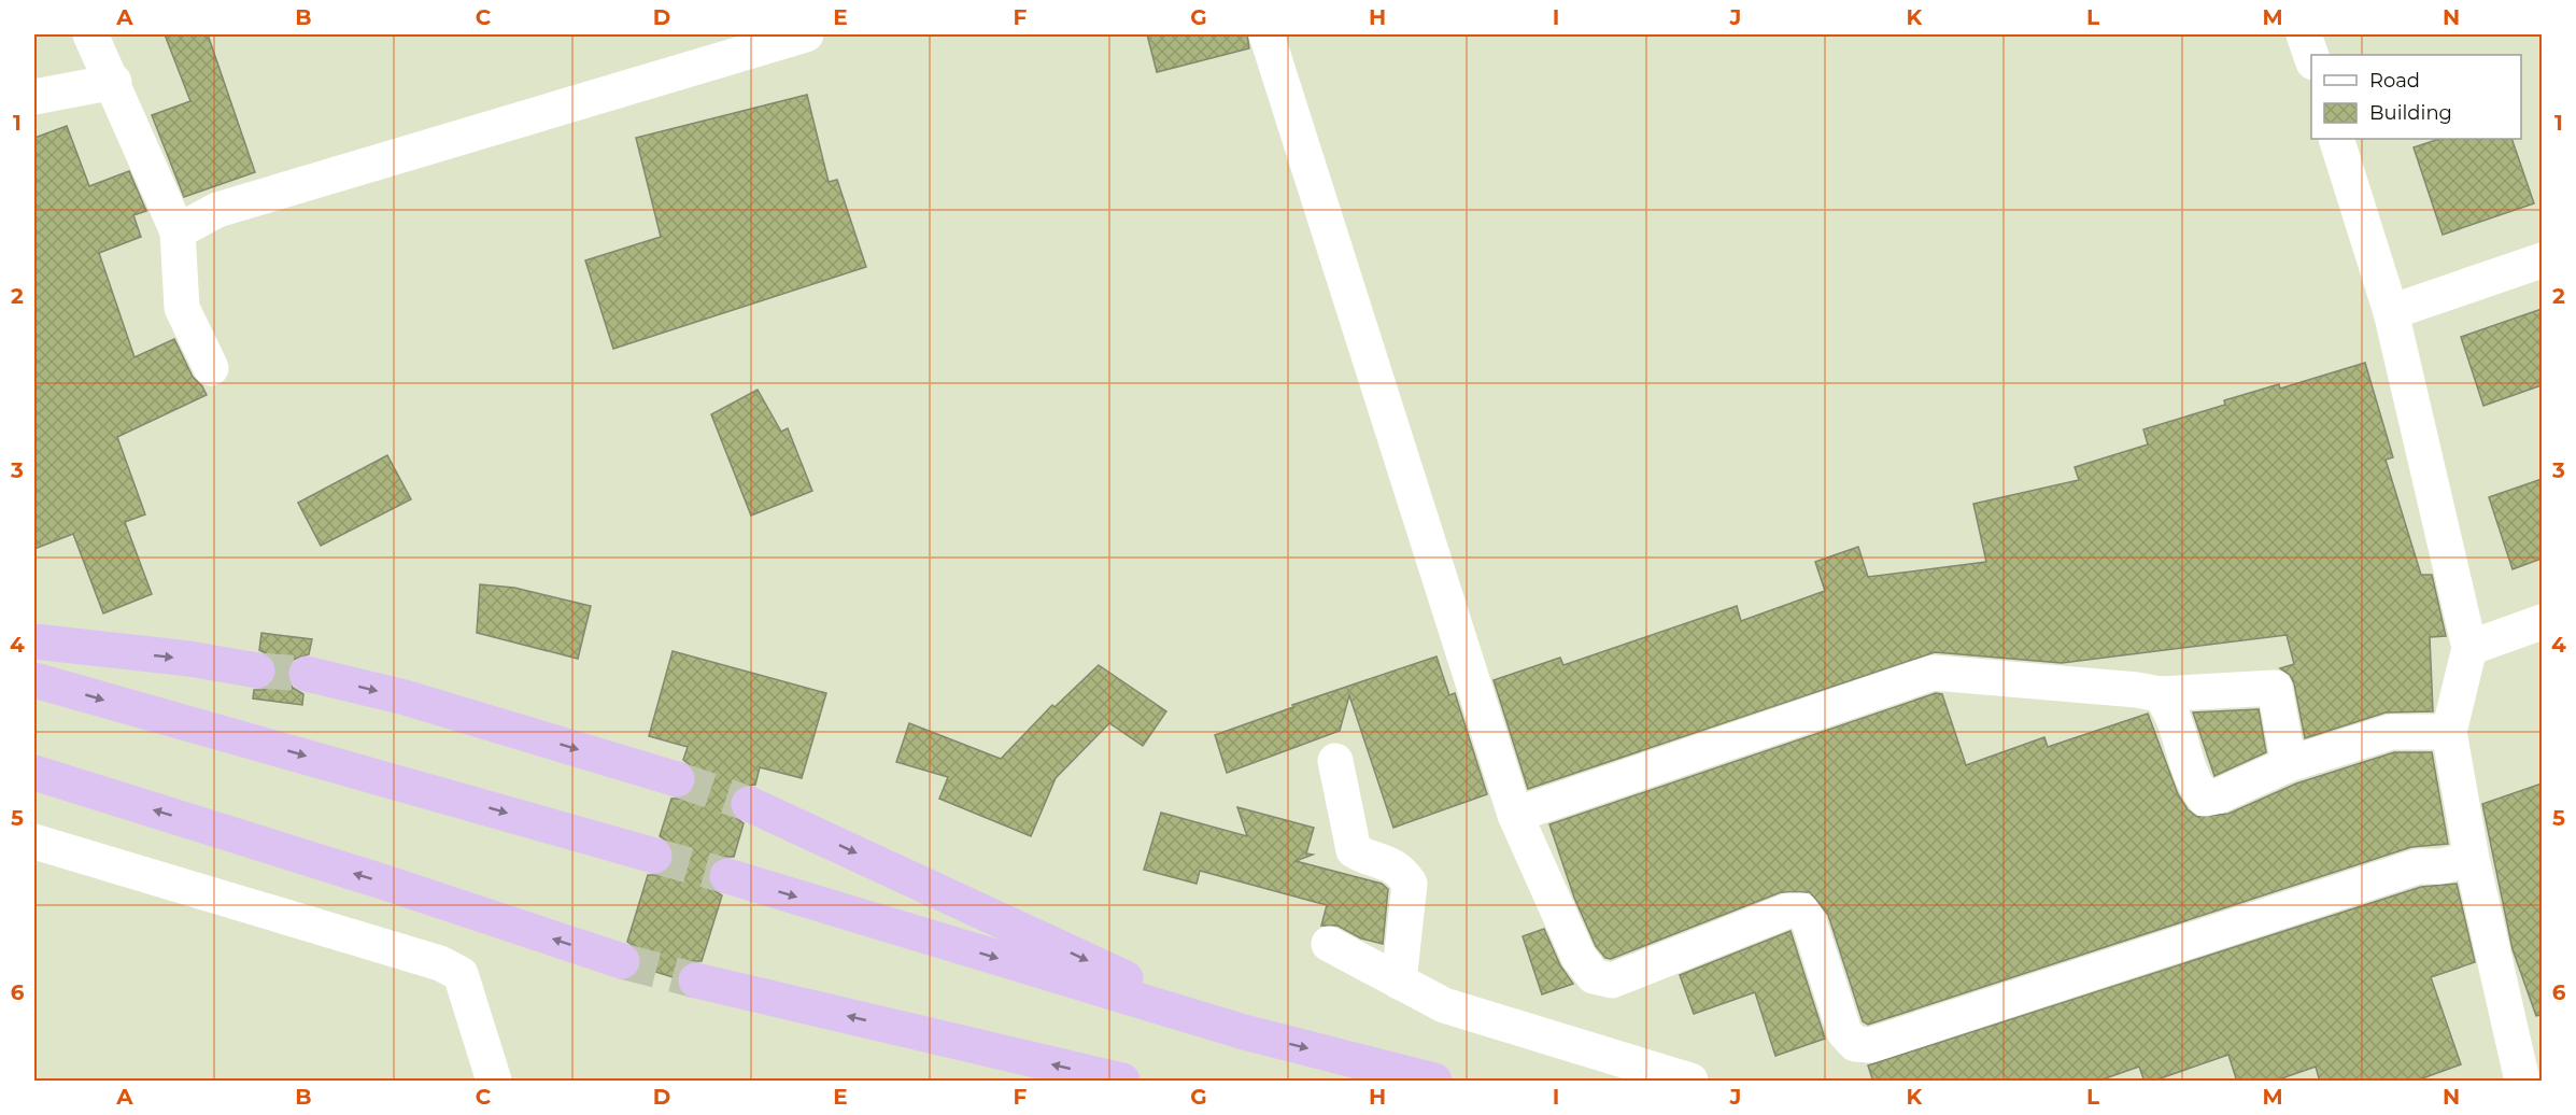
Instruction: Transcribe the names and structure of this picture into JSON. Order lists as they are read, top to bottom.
{
  "legend": ["Road", "Building"],
  "grid": {
    "columns": [
      "A",
      "B",
      "C",
      "D",
      "E",
      "F",
      "G",
      "H",
      "I",
      "J",
      "K",
      "L",
      "M",
      "N"
    ],
    "rows": [
      "1",
      "2",
      "3",
      "4",
      "5",
      "6"
    ]
  }
}
